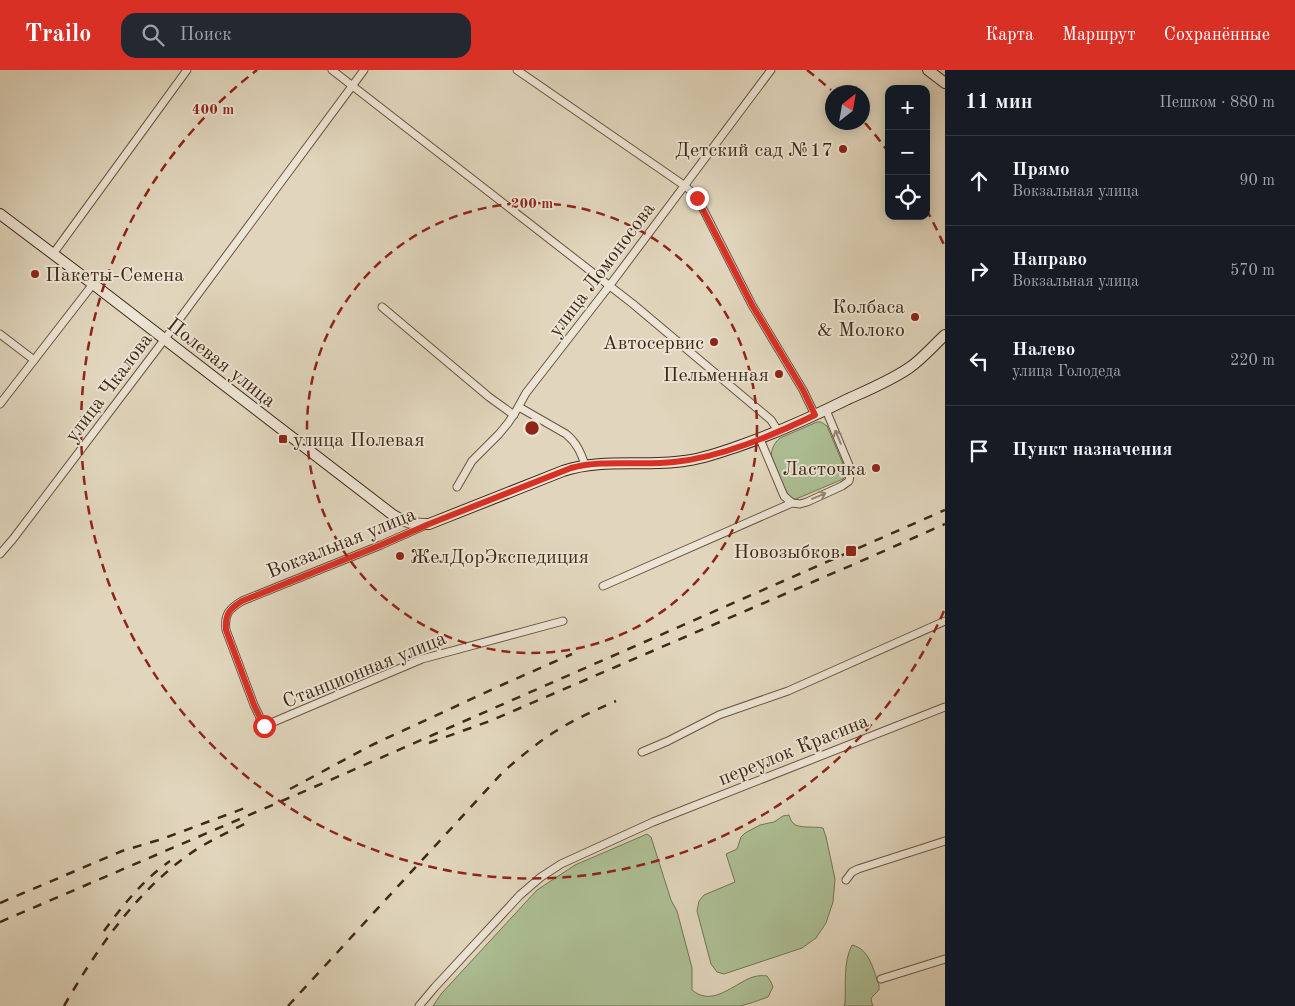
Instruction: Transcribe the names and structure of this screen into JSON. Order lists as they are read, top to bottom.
{
  "streets": {
    "main road": ["Полевая улица", "Вокзальная улица"],
    "street": [
      "улица Ломоносова",
      "улица Чкалова",
      "Станционная улица",
      "переулок Красина"
    ]
  },
  "crossings": [
    ["Полевая улица", "улица Чкалова"],
    ["Полевая улица", "Вокзальная улица"],
    ["Вокзальная улица", "Станционная улица"]
  ],
  "places": {
    "other": [
      "Детский сад №17",
      "Пакеты-Семена",
      "Колбаса & Молоко",
      "Автосервис",
      "Пельменная",
      "Ласточка",
      "ЖелДорЭкспедиция"
    ],
    "transit": ["улица Полевая", "Новозыбков"]
  },
  "north": "top right",
  "page": {
    "header": "Trailo",
    "search": "Поиск",
    "nav": ["Карта", "Маршрут", "Сохранённые"],
    "heading": ["11 мин", "Пешком · 880 m"],
    "map_buttons": ["+", "−"],
    "list": [
      ["Прямо", "Вокзальная улица", "90 m"],
      ["Направо", "Вокзальная улица", "570 m"],
      ["Налево", "улица Голодеда", "220 m"],
      "Пункт назначения"
    ]
  },
  "rings": ["400 m", "200 m"]
}
